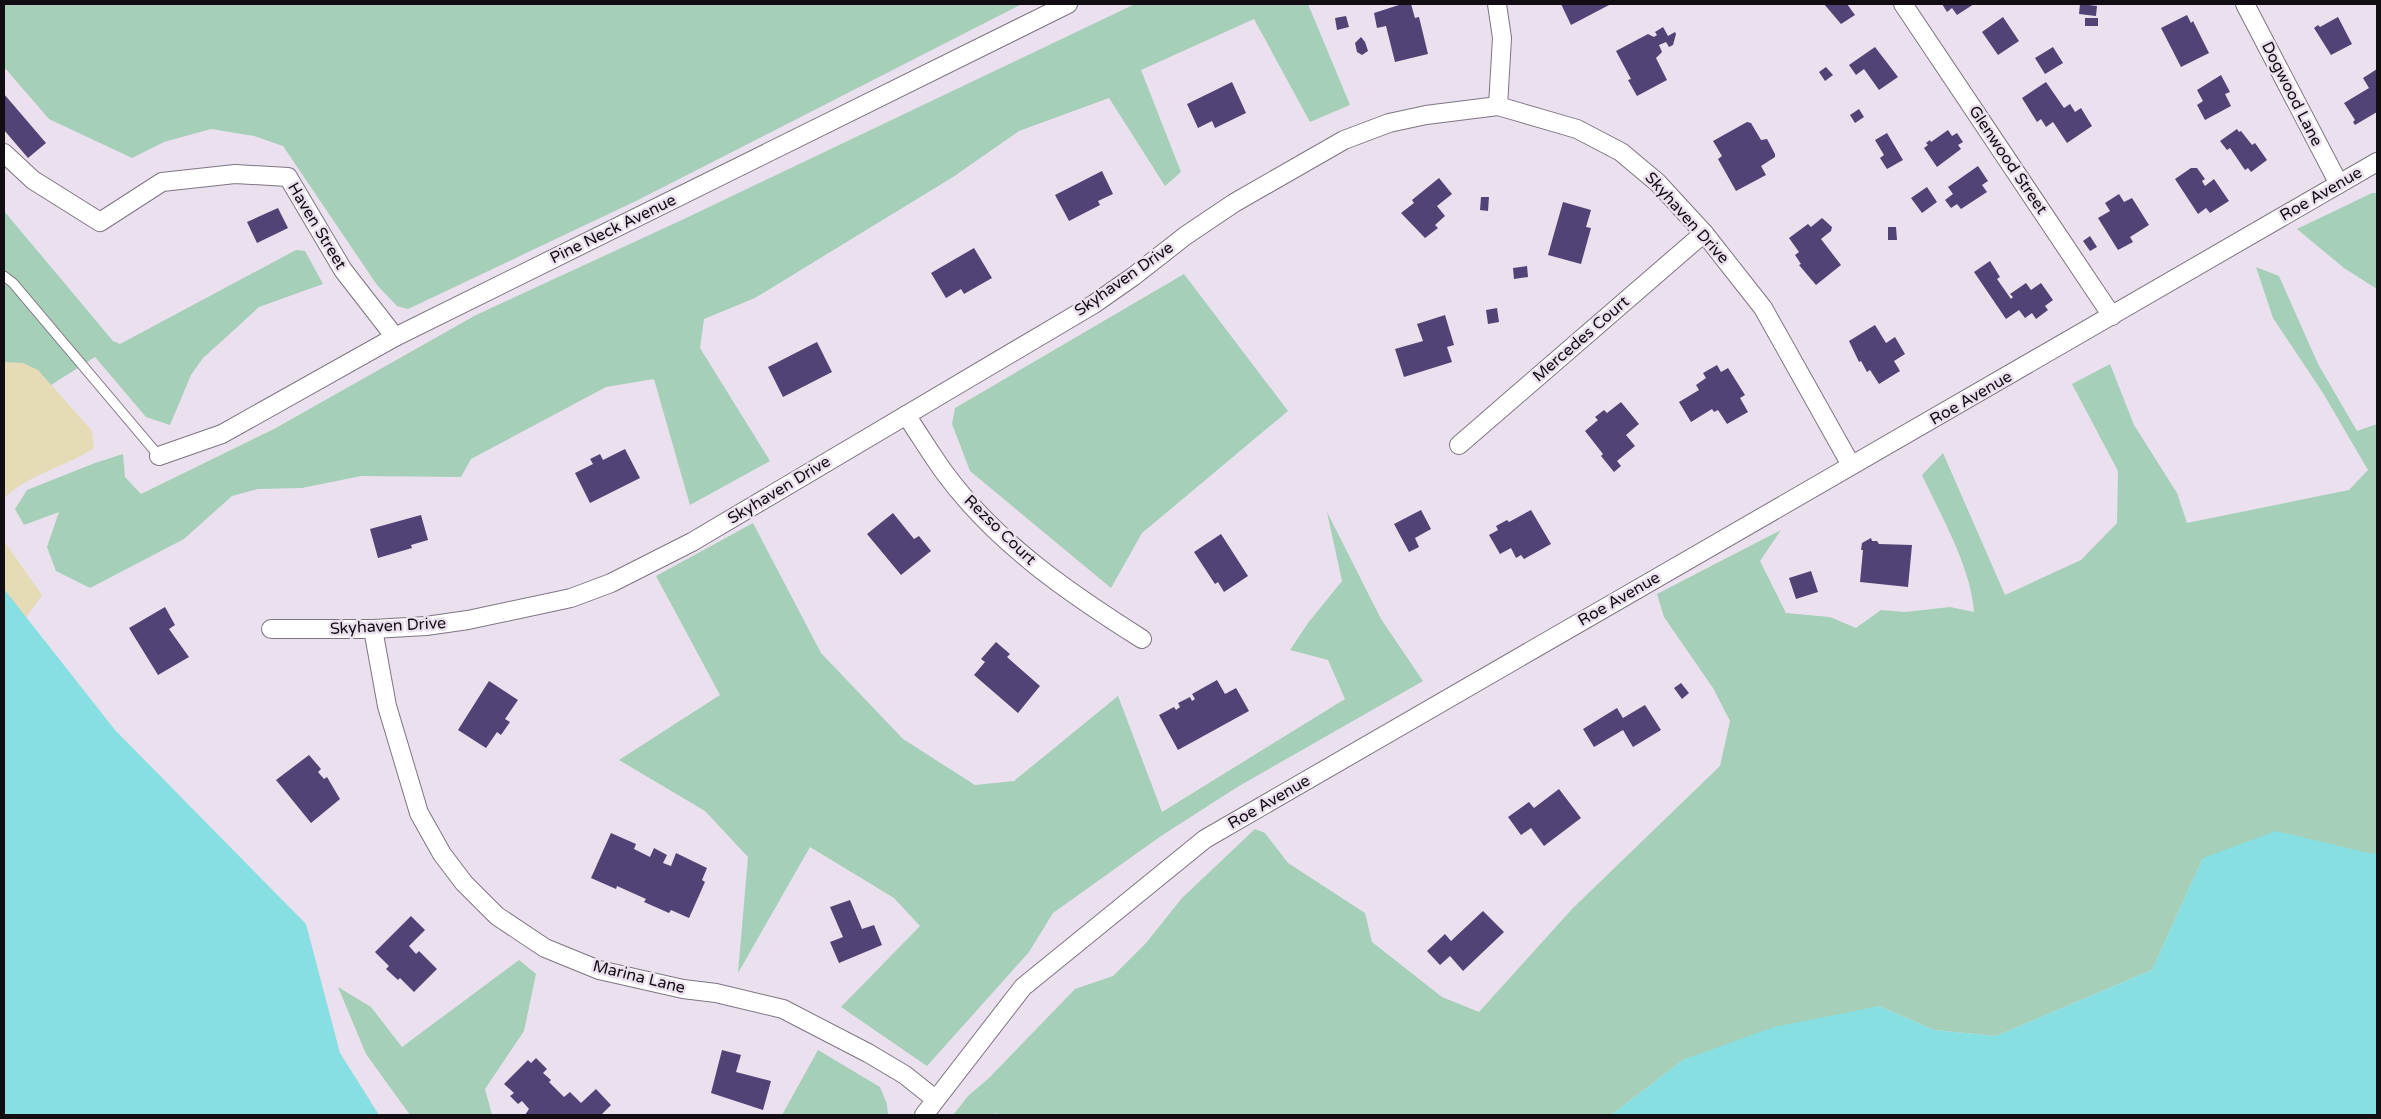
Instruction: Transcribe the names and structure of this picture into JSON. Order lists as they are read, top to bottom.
{
  "streets": {
    "street": [
      "Dogwood Lane",
      "Glenwood Street",
      "Roe Avenue",
      "Skyhaven Drive",
      "Haven Street",
      "Pine Neck Avenue",
      "Mercedes Court",
      "Rezso Court",
      "Marina Lane"
    ]
  },
  "crossings": [
    ["Dogwood Lane", "Roe Avenue"],
    ["Glenwood Street", "Roe Avenue"],
    ["Roe Avenue", "Skyhaven Drive"],
    ["Roe Avenue", "Marina Lane"],
    ["Skyhaven Drive", "Mercedes Court"],
    ["Skyhaven Drive", "Rezso Court"],
    ["Skyhaven Drive", "Marina Lane"],
    ["Haven Street", "Pine Neck Avenue"]
  ]
}
